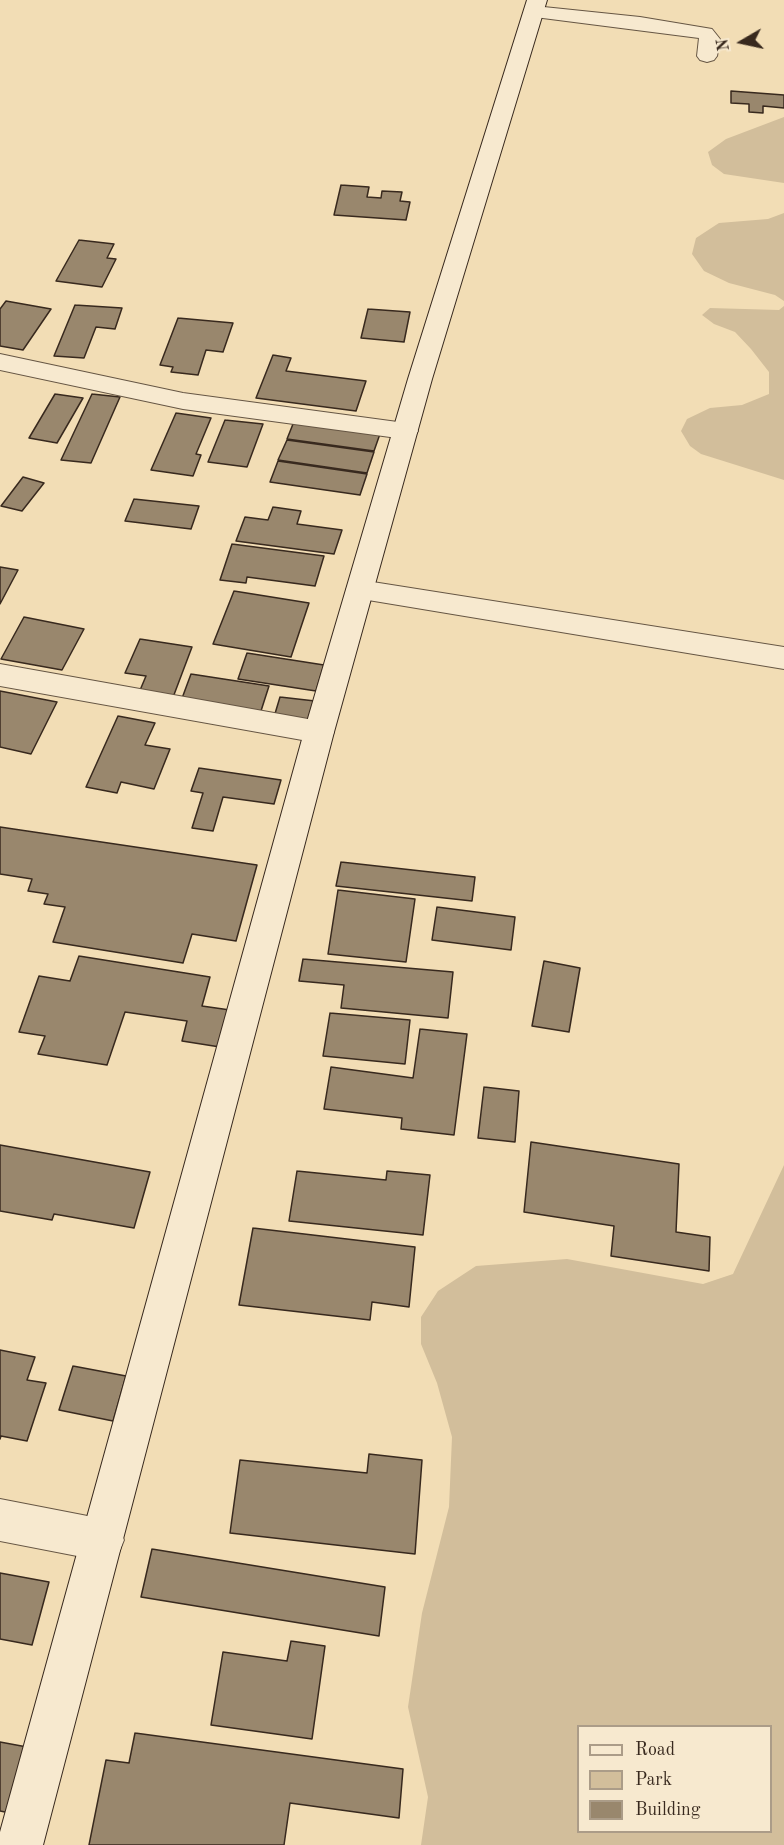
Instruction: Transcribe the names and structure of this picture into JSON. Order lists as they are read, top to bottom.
{
  "legend": ["Road", "Park", "Building"],
  "north": "left"
}
